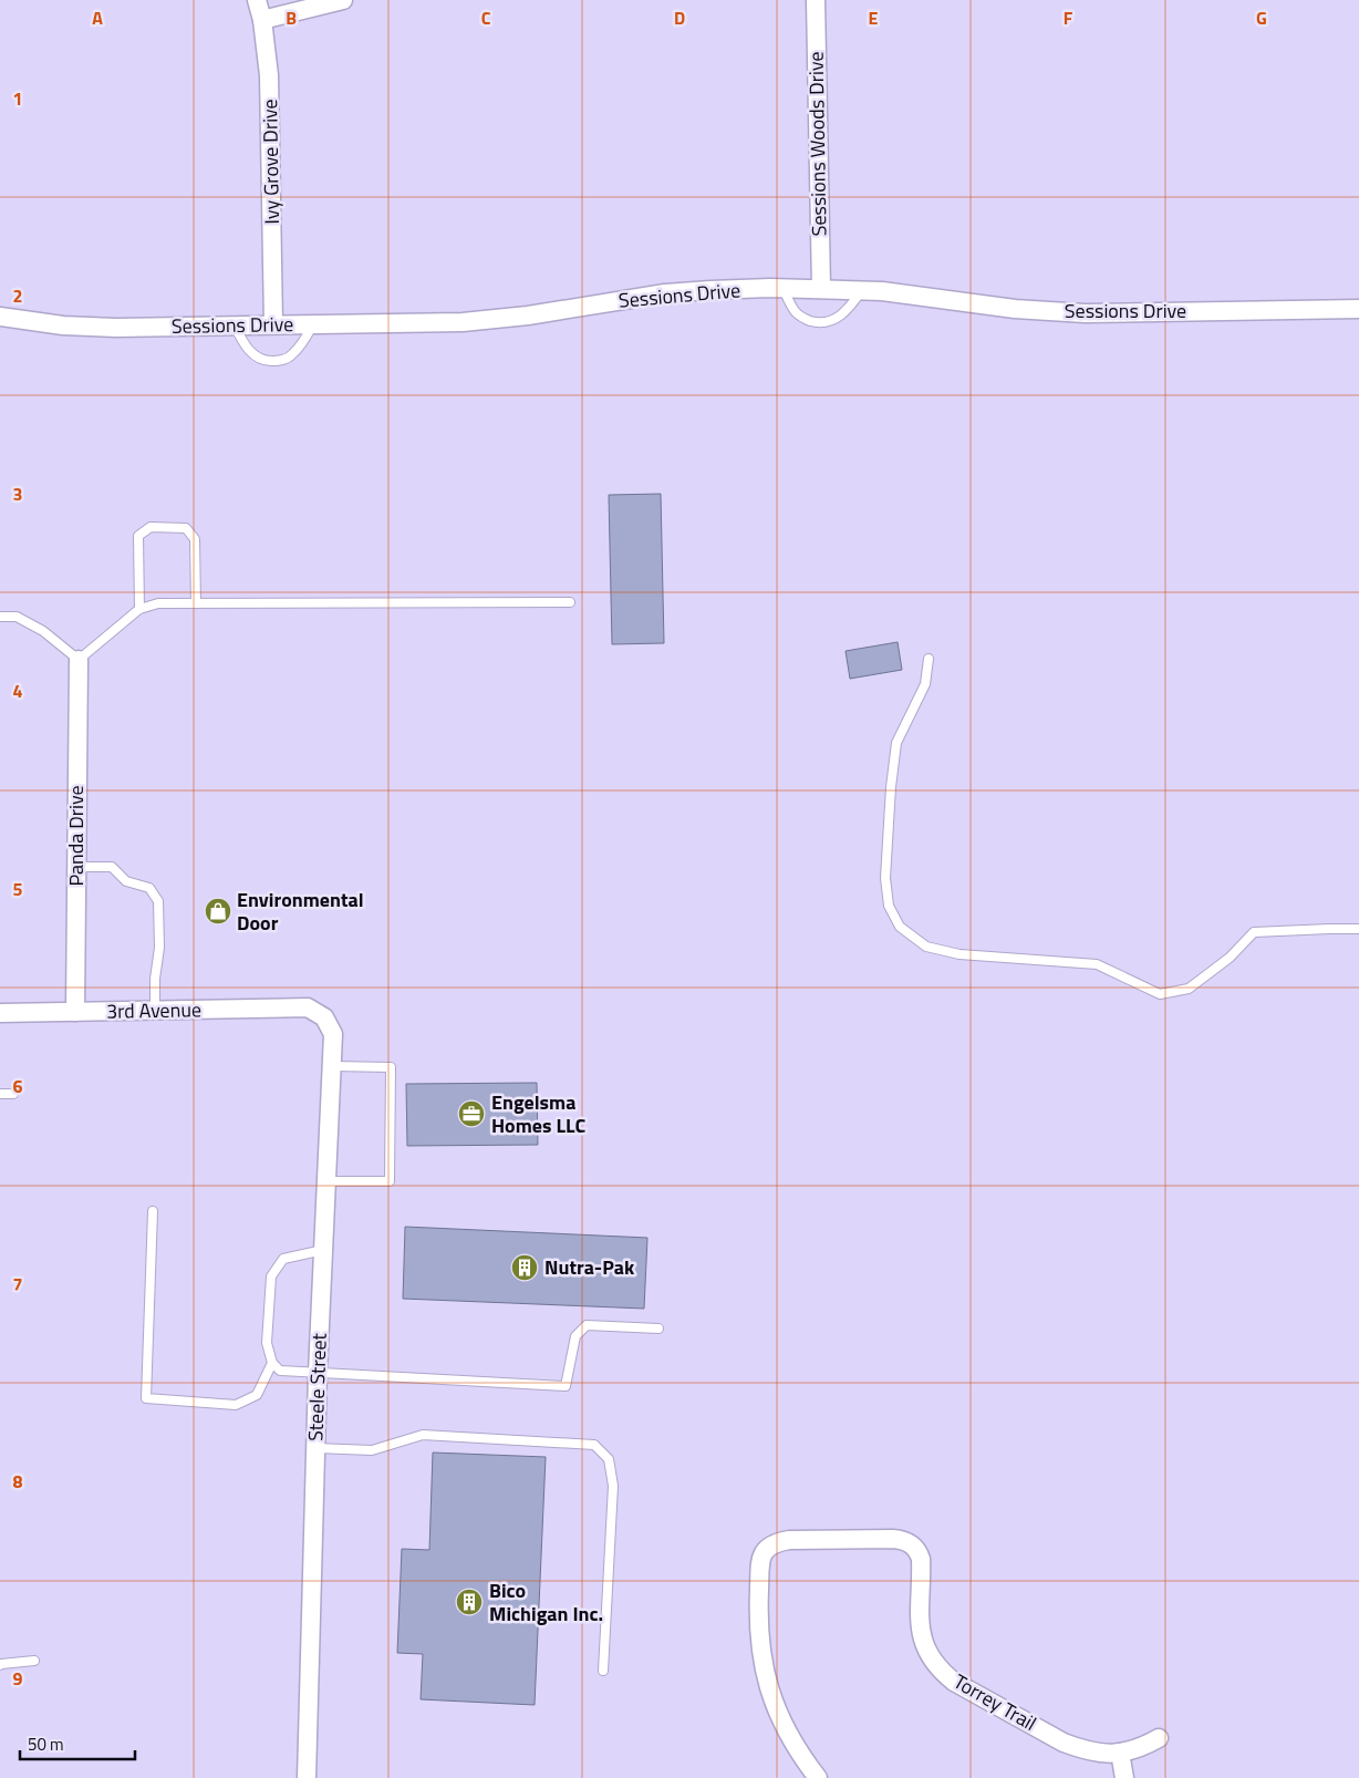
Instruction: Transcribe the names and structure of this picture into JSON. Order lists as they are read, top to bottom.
{
  "streets": {
    "street": [
      "Sessions Woods Drive",
      "Ivy Grove Drive",
      "Sessions Drive",
      "Panda Drive",
      "3rd Avenue",
      "Steele Street",
      "Torrey Trail"
    ]
  },
  "crossings": [
    ["Sessions Woods Drive", "Sessions Drive"],
    ["Ivy Grove Drive", "Sessions Drive"],
    ["Panda Drive", "3rd Avenue"],
    ["3rd Avenue", "Steele Street"]
  ],
  "places": {
    "shop": ["Environmental Door"],
    "office": ["Engelsma Homes LLC"],
    "building": ["Nutra-Pak", "Bico Michigan Inc."]
  },
  "scale_bar": "50 m",
  "grid": {
    "columns": [
      "A",
      "B",
      "C",
      "D",
      "E",
      "F",
      "G"
    ],
    "rows": [
      "1",
      "2",
      "3",
      "4",
      "5",
      "6",
      "7",
      "8",
      "9"
    ]
  }
}
